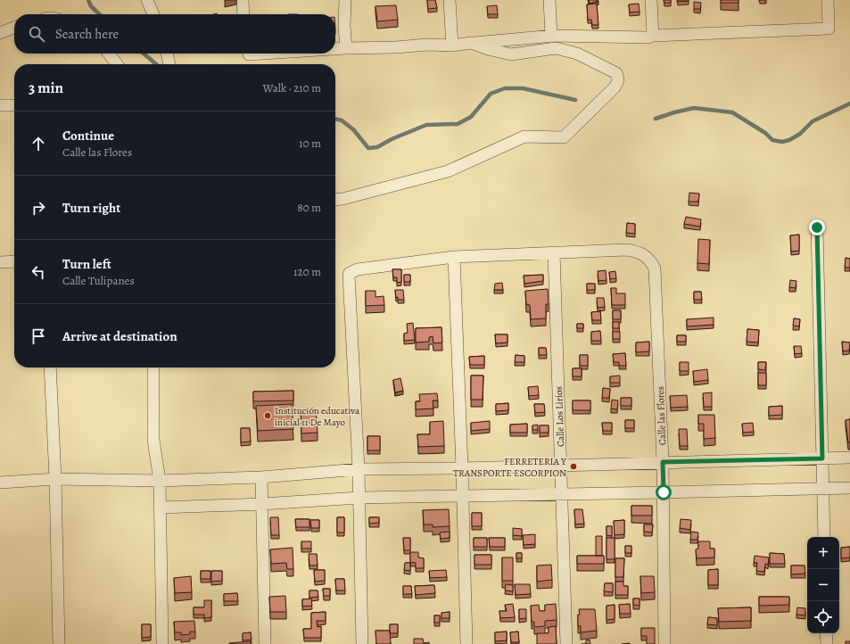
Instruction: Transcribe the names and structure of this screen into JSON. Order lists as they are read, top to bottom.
{
  "streets": {
    "street": ["Calle las Flores", "Calle Los Lirios"]
  },
  "crossings": [
    ["Calle las Flores", "Calle Los Lirios"]
  ],
  "places": ["Institución educativa inicial 11 De Mayo", "FERRETERIA Y TRANSPORTE ESCORPION"],
  "page": {
    "search": "Search here",
    "heading": ["3 min", "Walk · 210 m"],
    "list": [
      ["Continue", "Calle las Flores", "10 m"],
      ["Turn right", "80 m"],
      ["Turn left", "Calle Tulipanes", "120 m"],
      "Arrive at destination"
    ],
    "map_buttons": ["+", "−"]
  }
}
